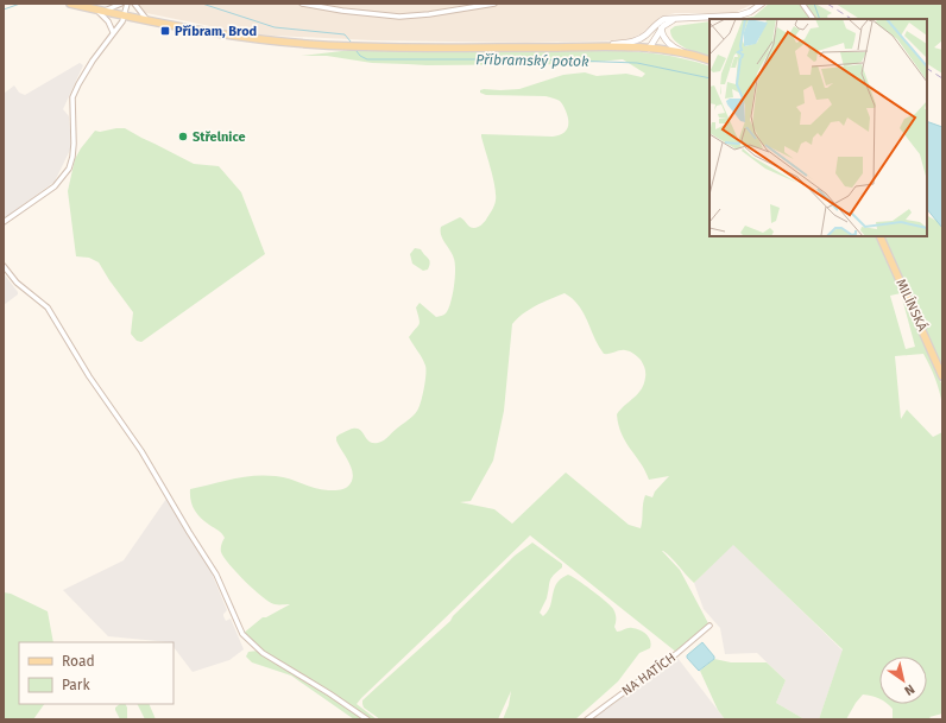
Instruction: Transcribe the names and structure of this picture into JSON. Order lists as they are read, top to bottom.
{
  "streets": {
    "main road": ["MILÍNSKÁ"],
    "street": ["NA HATÍCH"]
  },
  "water": ["Příbramský potok"],
  "places": {
    "transit": ["Příbram, Brod"],
    "other": ["Střelnice"]
  },
  "legend": ["Road", "Park"],
  "north": "bottom right"
}
